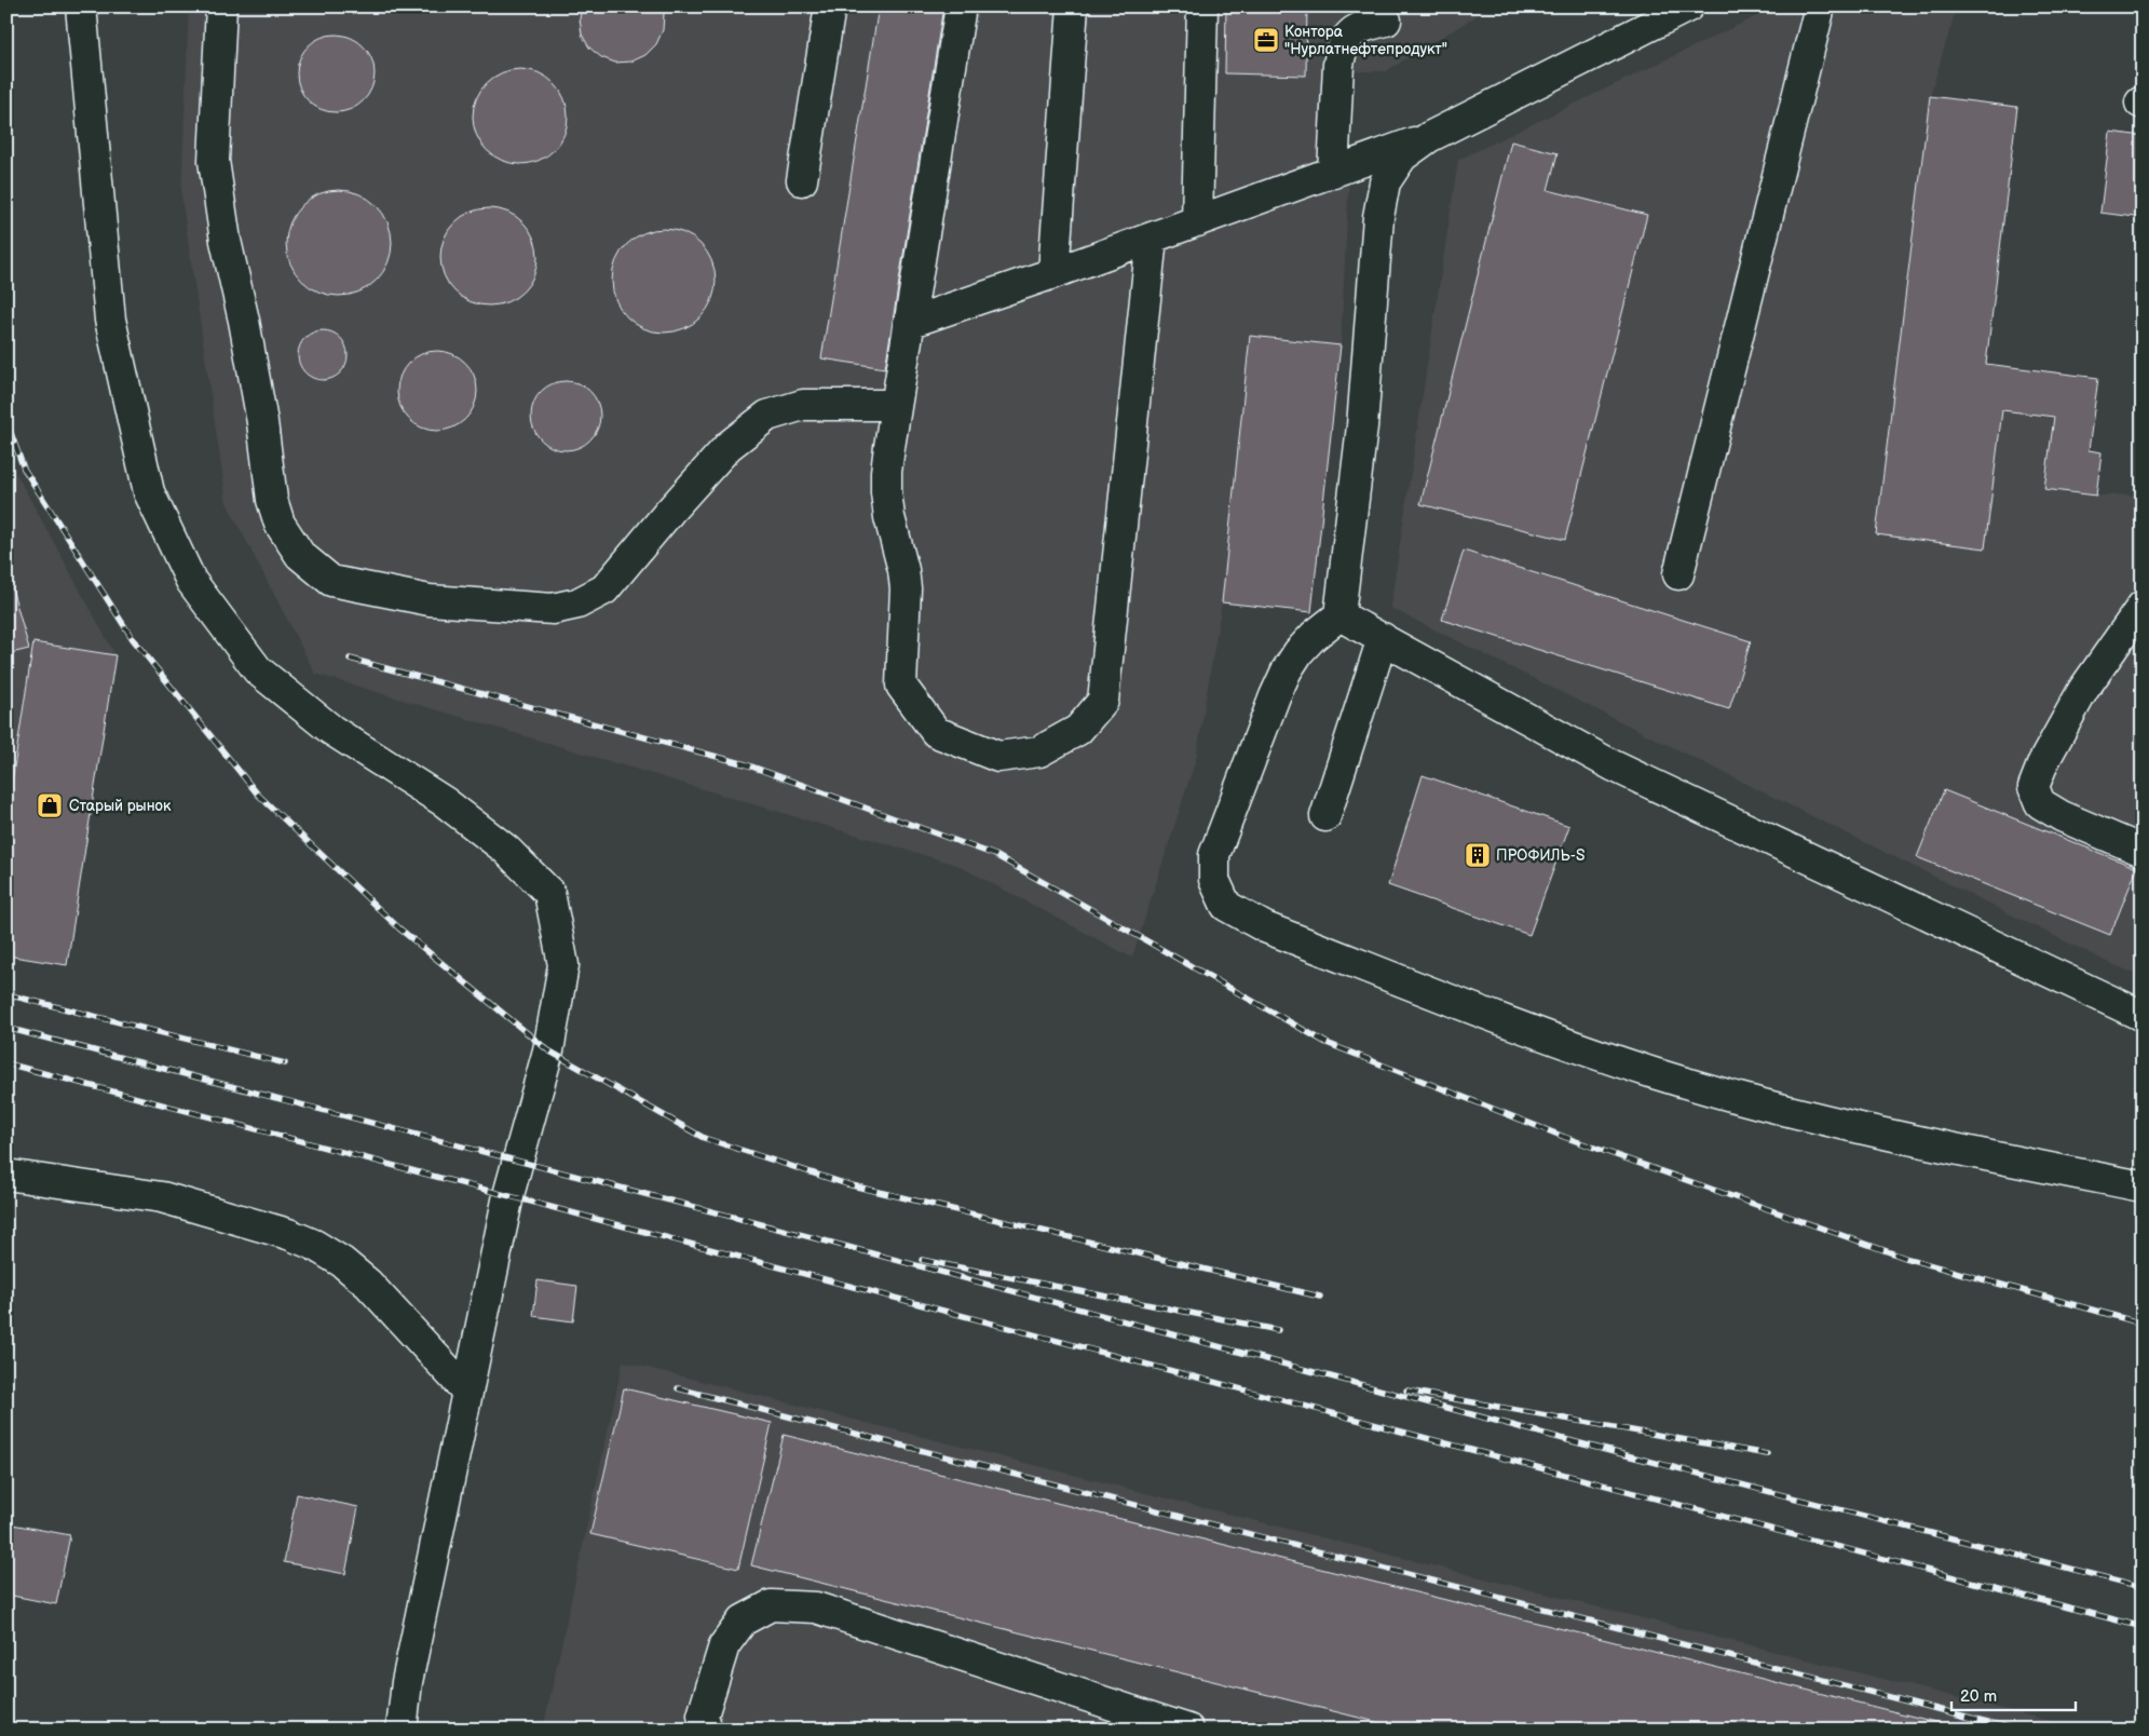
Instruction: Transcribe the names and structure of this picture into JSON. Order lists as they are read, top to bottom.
{
  "places": {
    "office": ["Контора \"Нурлатнефтепродукт\""],
    "shop": ["Старый рынок"],
    "building": ["ПРОФИЛЬ-S"]
  },
  "scale_bar": "20 m"
}
